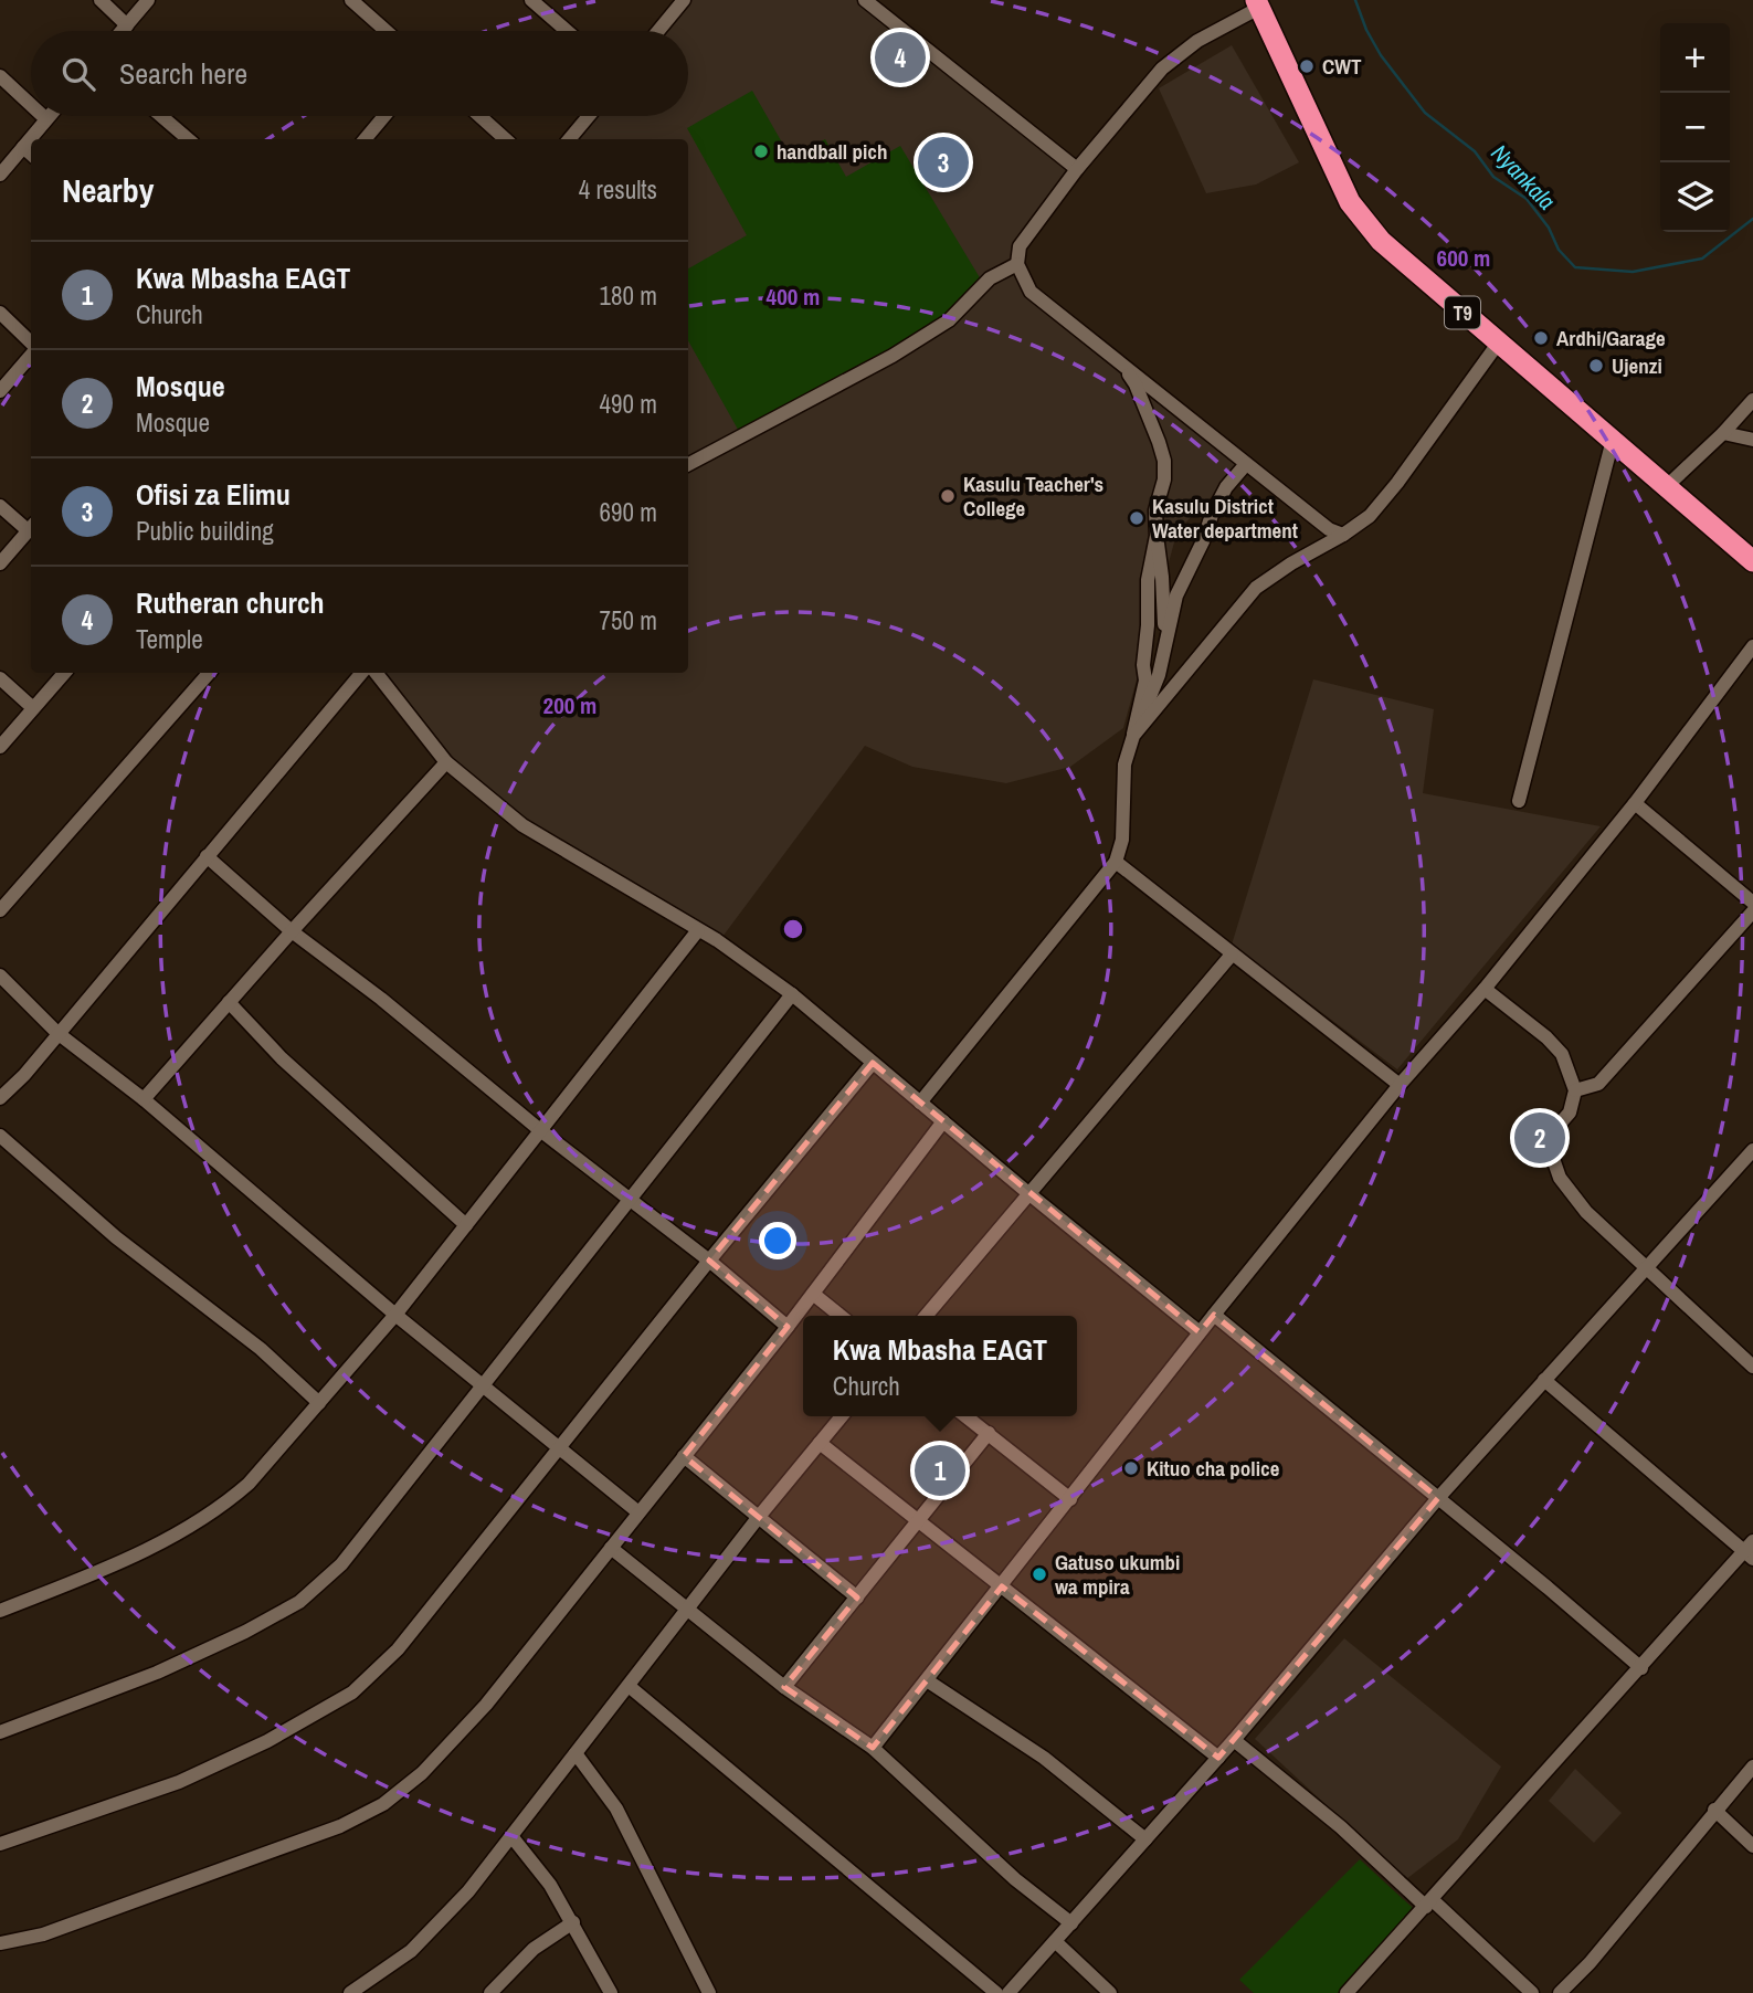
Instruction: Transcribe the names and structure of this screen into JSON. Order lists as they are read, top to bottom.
{
  "streets": {
    "highway": ["T9"]
  },
  "water": ["Nyankala"],
  "places": [
    "CWT",
    "handball pich",
    "Ardhi/Garage",
    "Ujenzi",
    "Kasulu Teacher's College",
    "Kasulu District Water department",
    "Kituo cha police",
    "Gatuso ukumbi wa mpira"
  ],
  "page": {
    "map_buttons": ["+", "−"],
    "pins": [
      "4",
      "3",
      "2",
      "1"
    ],
    "search": "Search here",
    "heading": ["Nearby", "4 results"],
    "list": [
      {
        "mark": "1",
        "name": "Kwa Mbasha EAGT",
        "note": "Church",
        "value": "180 m"
      },
      {
        "mark": "2",
        "name": "Mosque",
        "note": "Mosque",
        "value": "490 m"
      },
      {
        "mark": "3",
        "name": "Ofisi za Elimu",
        "note": "Public building",
        "value": "690 m"
      },
      {
        "mark": "4",
        "name": "Rutheran church",
        "note": "Temple",
        "value": "750 m"
      }
    ],
    "popup": ["Kwa Mbasha EAGT", "Church"]
  },
  "rings": ["600 m", "400 m", "200 m"]
}
